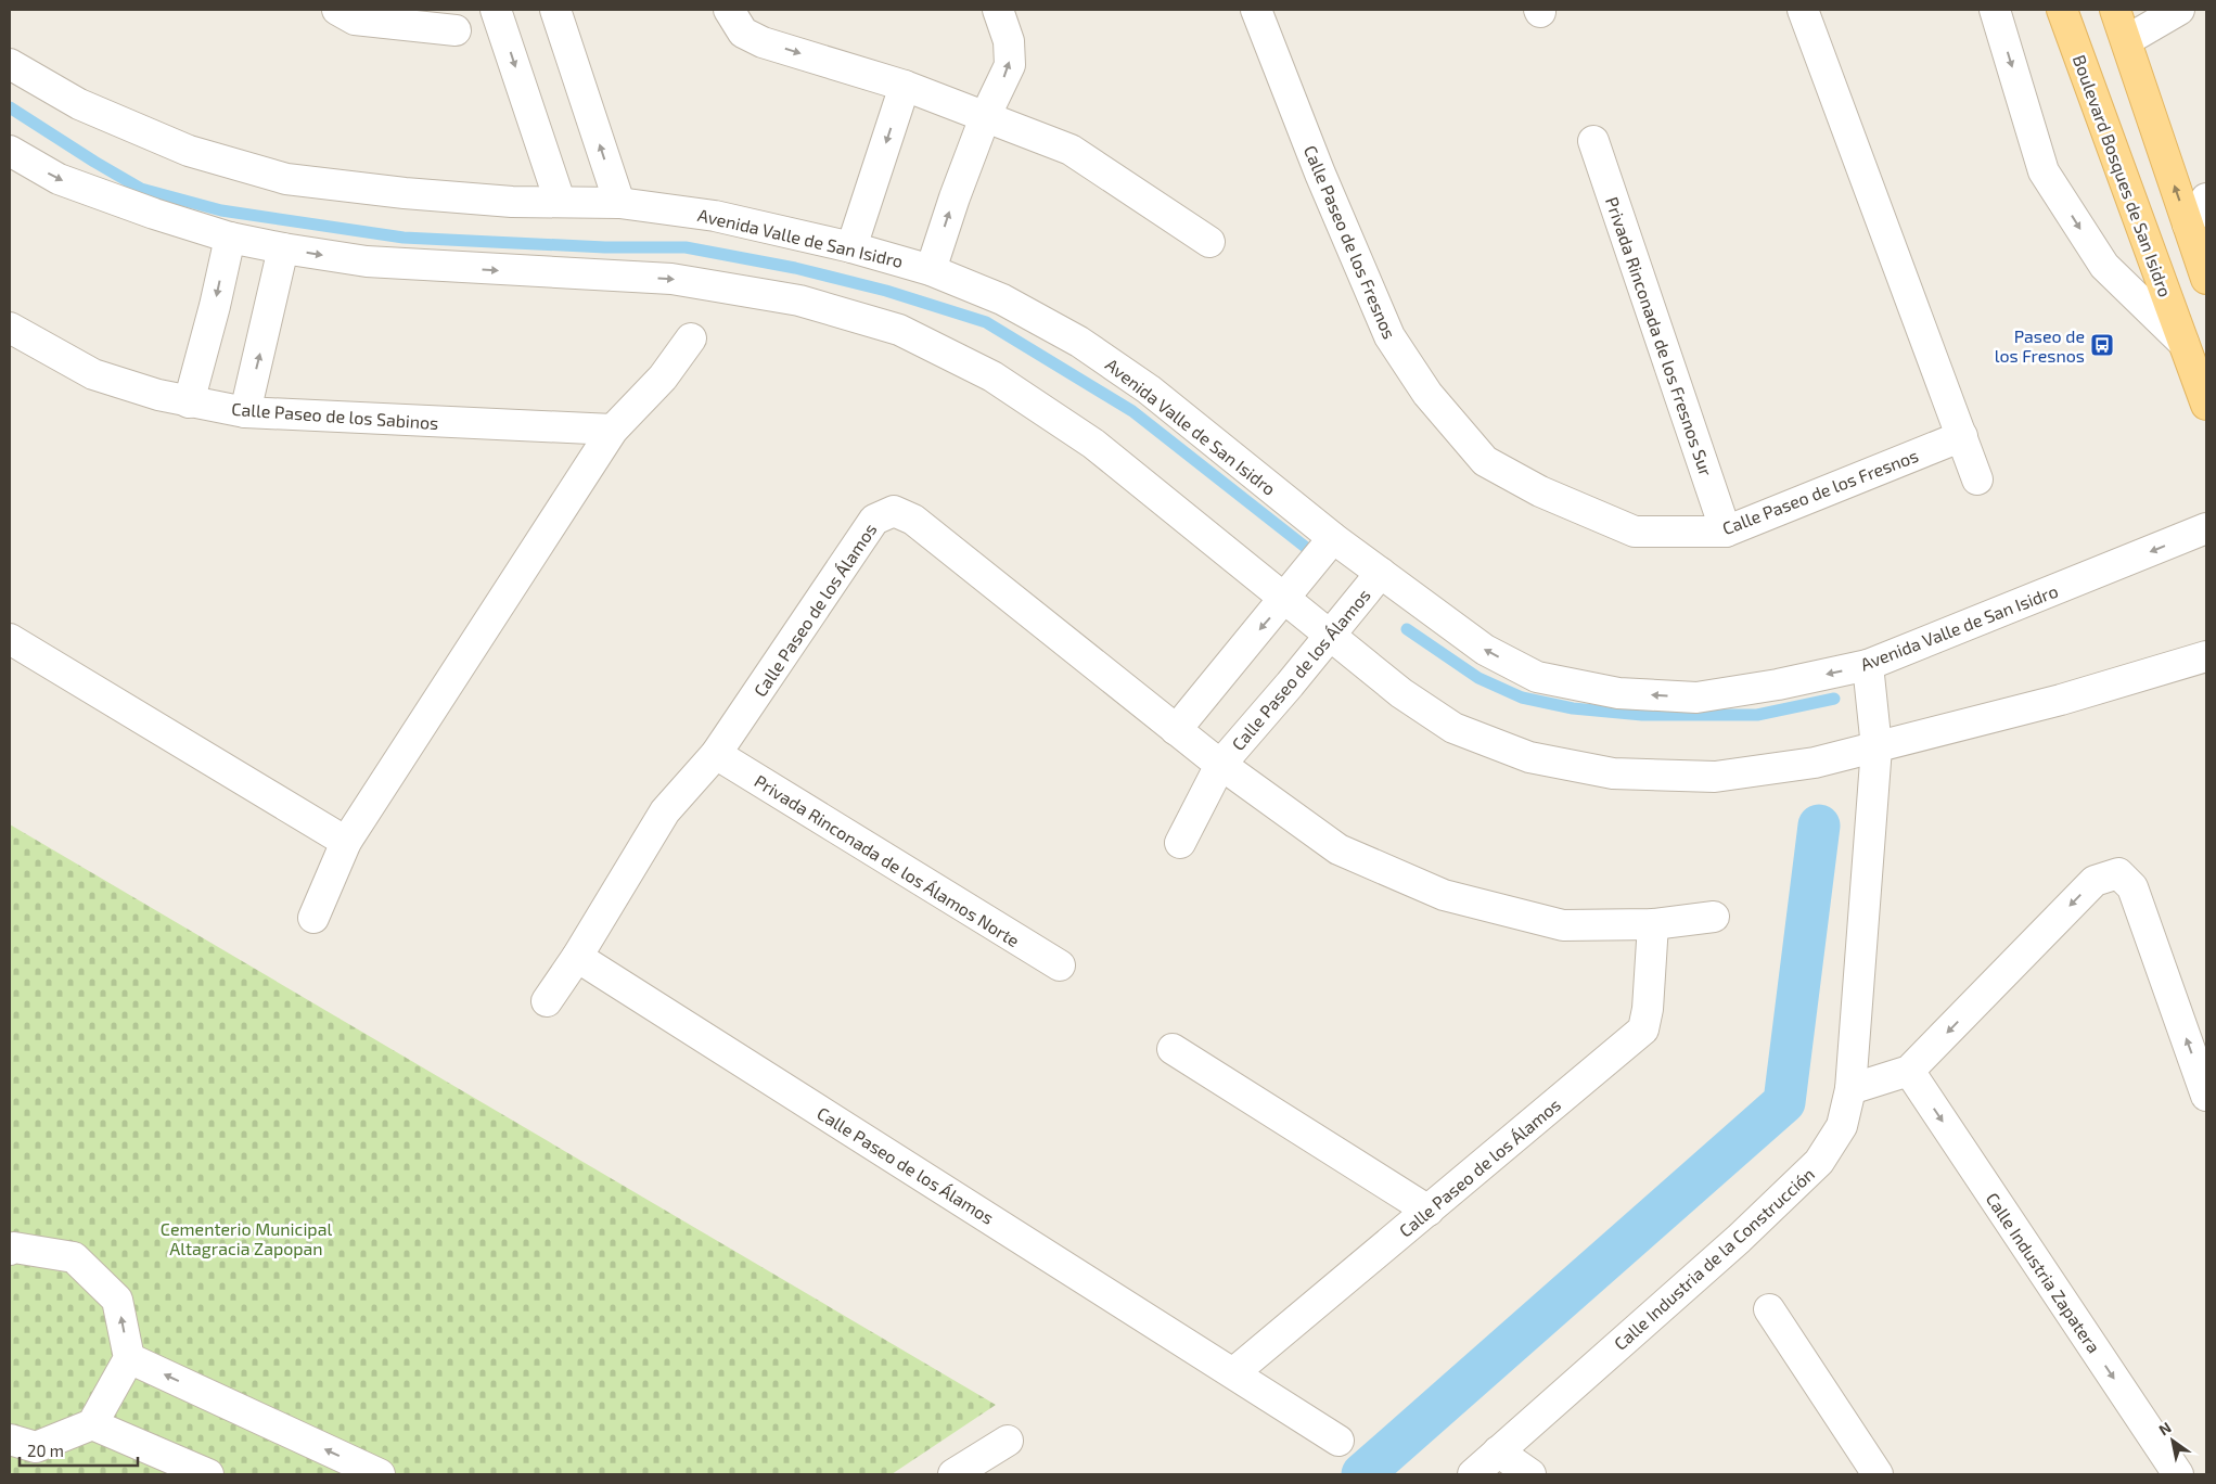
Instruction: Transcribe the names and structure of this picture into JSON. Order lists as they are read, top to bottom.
{
  "streets": {
    "main road": ["Boulevard Bosques de San Isidro"],
    "street": [
      "Avenida Valle de San Isidro",
      "Calle Paseo de los Fresnos",
      "Privada Rinconada de los Fresnos Sur",
      "Calle Paseo de los Sabinos",
      "Calle Paseo de los Álamos",
      "Privada Rinconada de los Álamos Norte",
      "Calle Industria de la Construcción",
      "Calle Industria Zapatera"
    ]
  },
  "crossings": [
    ["Avenida Valle de San Isidro", "Calle Paseo de los Álamos"],
    ["Avenida Valle de San Isidro", "Calle Industria de la Construcción"],
    ["Calle Paseo de los Fresnos", "Privada Rinconada de los Fresnos Sur"],
    ["Calle Paseo de los Álamos", "Privada Rinconada de los Álamos Norte"]
  ],
  "parks": ["Cementerio Municipal Altagracia Zapopan"],
  "places": {
    "bus stop": ["Paseo de los Fresnos"]
  },
  "scale_bar": "20 m",
  "north": "top left"
}
